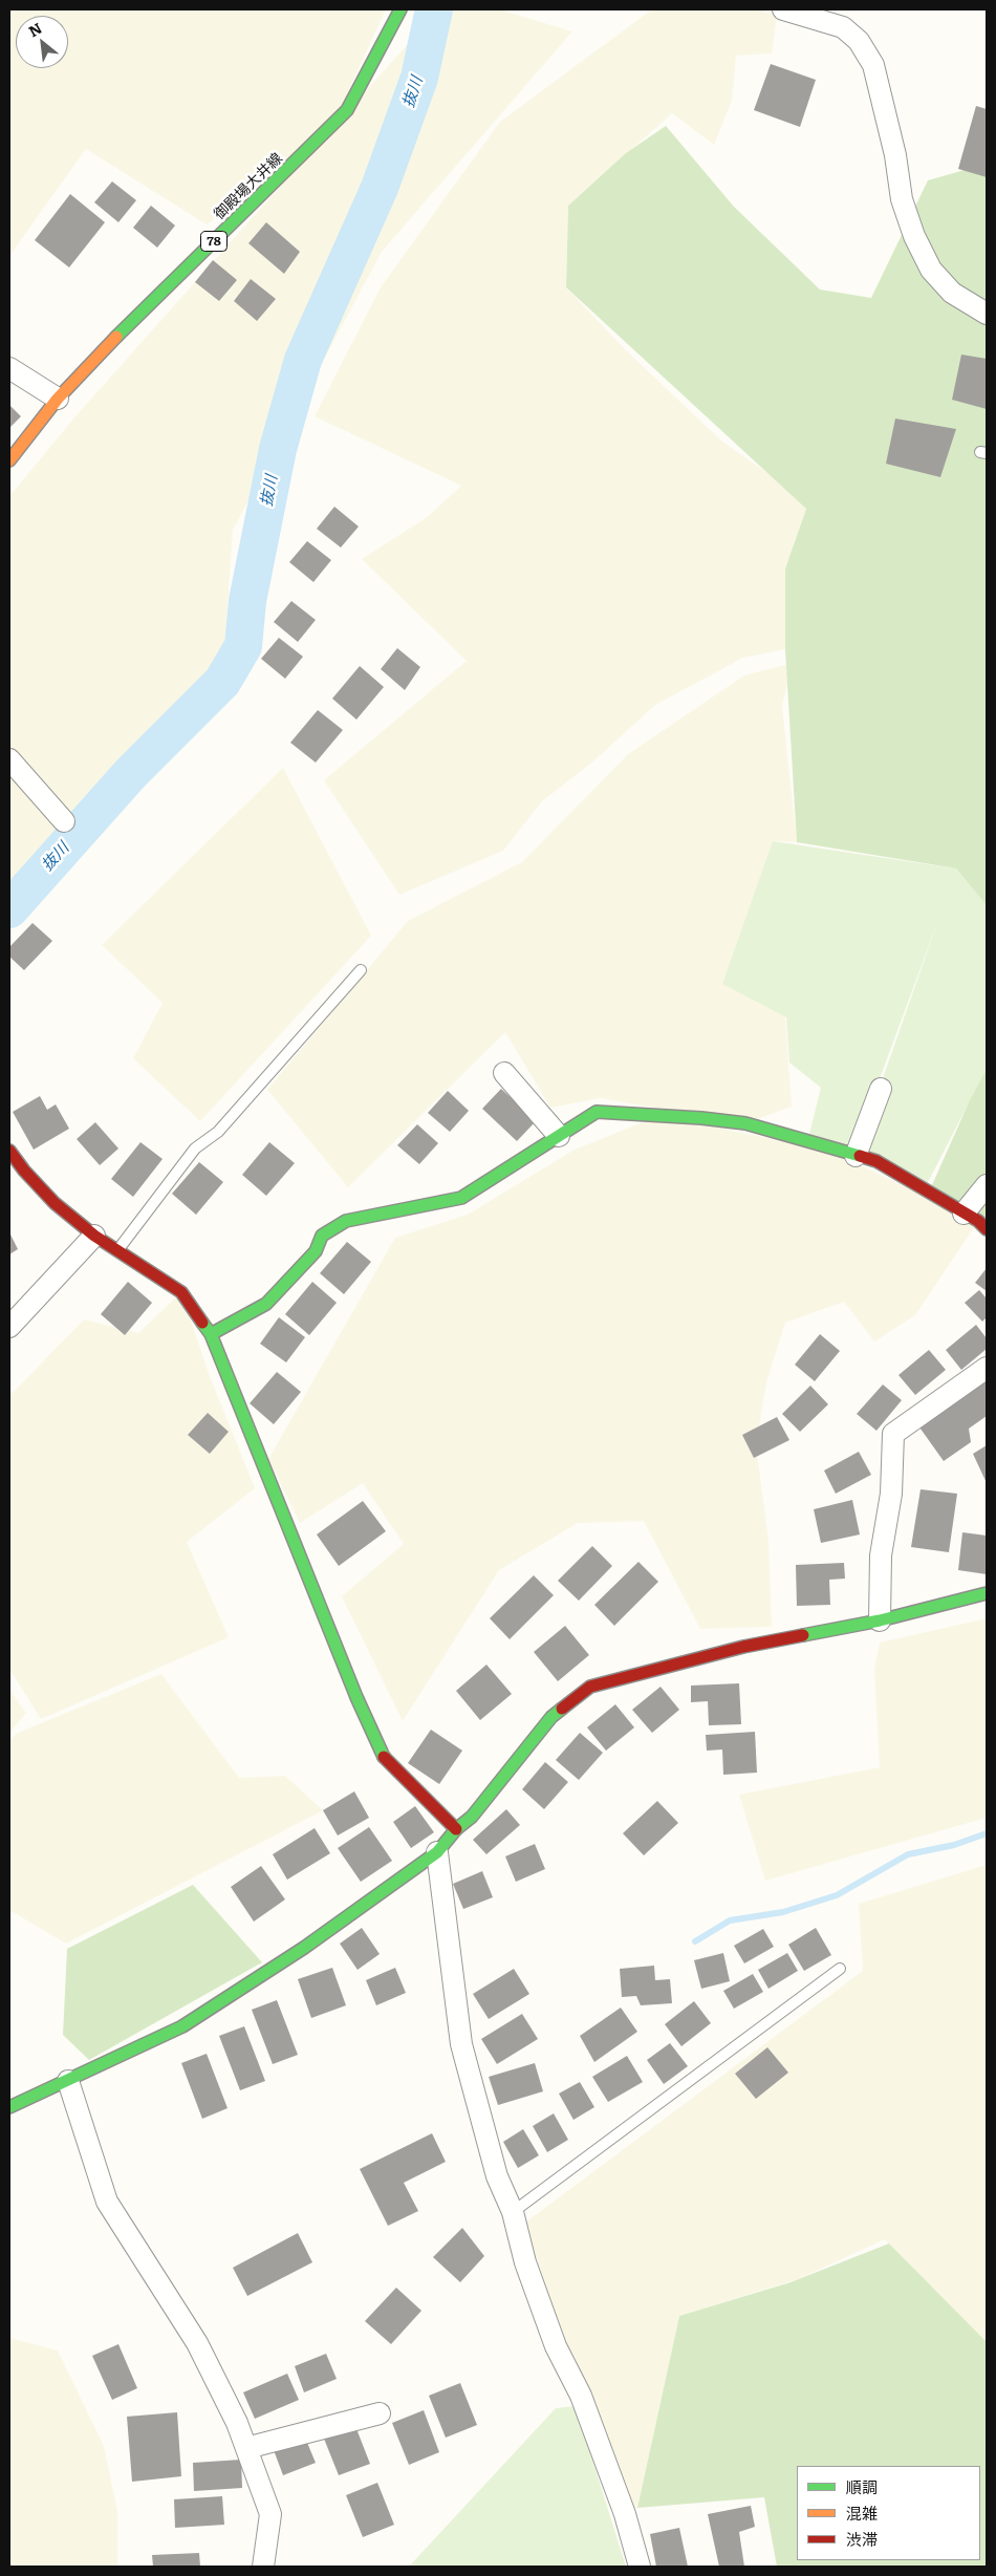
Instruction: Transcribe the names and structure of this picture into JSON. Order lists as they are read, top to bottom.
{
  "streets": {
    "street": ["御殿場大井線", "78"]
  },
  "water": ["抜川"],
  "legend": ["順調", "混雑", "渋滞"],
  "north": "top left"
}
